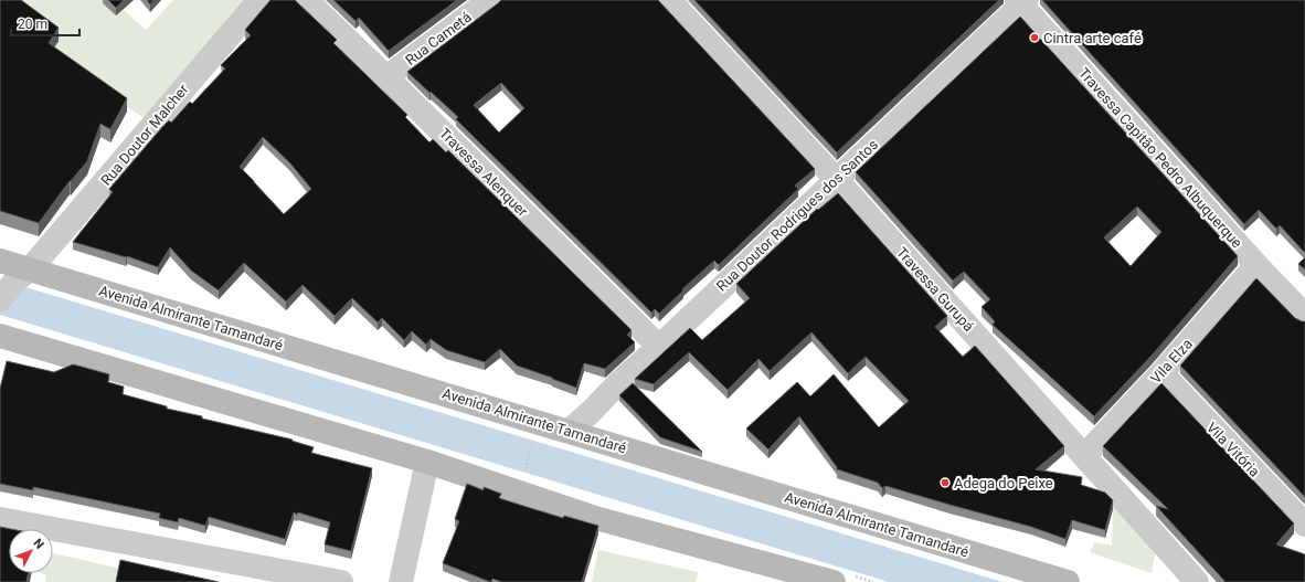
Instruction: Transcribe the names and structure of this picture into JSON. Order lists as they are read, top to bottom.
{
  "streets": {
    "main road": ["Avenida Almirante Tamandaré"],
    "street": [
      "Rua Cametá",
      "Rua Doutor Malcher",
      "Travessa Capitão Pedro Albuquerque",
      "Travessa Alenquer",
      "Rua Doutor Rodrigues dos Santos",
      "Travessa Gurupá",
      "Vila Elza",
      "Vila Vitória"
    ]
  },
  "crossings": [
    ["Rua Cametá", "Travessa Alenquer"],
    ["Rua Doutor Malcher", "Avenida Almirante Tamandaré"],
    ["Travessa Capitão Pedro Albuquerque", "Rua Doutor Rodrigues dos Santos"],
    ["Travessa Capitão Pedro Albuquerque", "Vila Elza"],
    ["Travessa Alenquer", "Rua Doutor Rodrigues dos Santos"],
    ["Rua Doutor Rodrigues dos Santos", "Travessa Gurupá"],
    ["Rua Doutor Rodrigues dos Santos", "Avenida Almirante Tamandaré"],
    ["Travessa Gurupá", "Vila Elza"],
    ["Vila Elza", "Vila Vitória"]
  ],
  "places": ["Cintra arte café", "Adega do Peixe"],
  "scale_bar": "20 m",
  "north": "top right"
}
